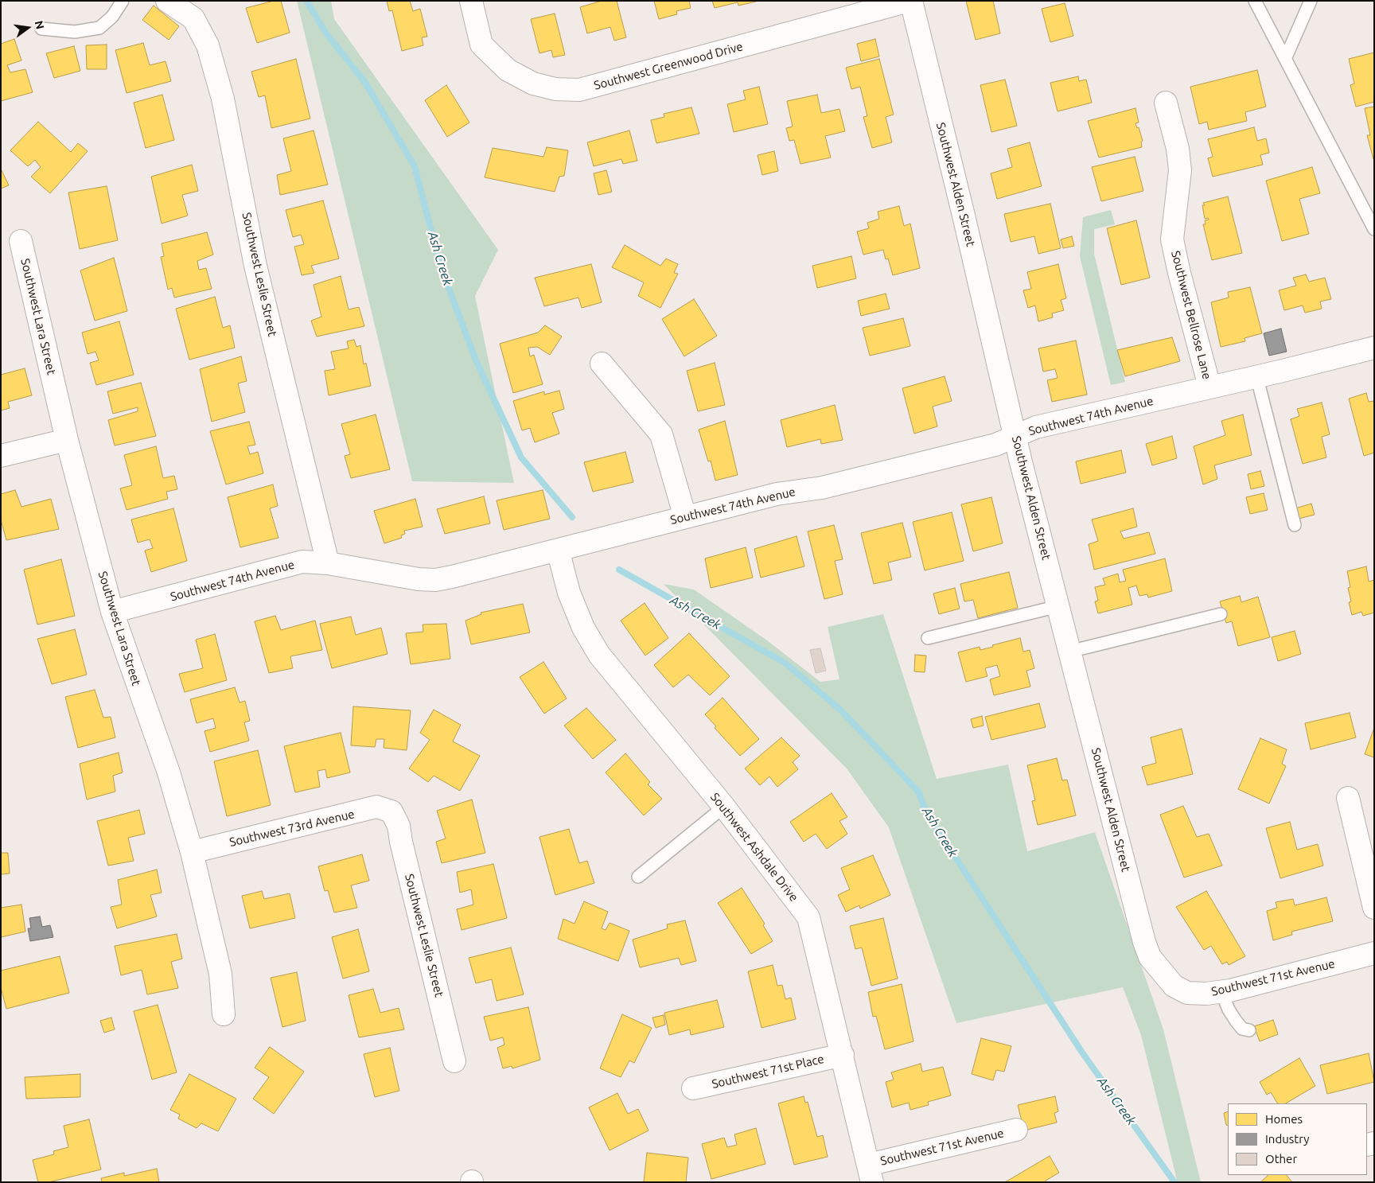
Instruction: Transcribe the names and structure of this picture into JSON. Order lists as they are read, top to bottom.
{
  "streets": {
    "street": [
      "Southwest Greenwood Drive",
      "Southwest Alden Street",
      "Southwest Leslie Street",
      "Southwest Bellrose Lane",
      "Southwest Lara Street",
      "Southwest 74th Avenue",
      "Southwest 73rd Avenue",
      "Southwest Ashdale Drive",
      "Southwest 71st Avenue",
      "Southwest 71st Place"
    ]
  },
  "crossings": [
    ["Southwest Greenwood Drive", "Southwest Alden Street"],
    ["Southwest Alden Street", "Southwest 74th Avenue"],
    ["Southwest Alden Street", "Southwest 71st Avenue"],
    ["Southwest Leslie Street", "Southwest 74th Avenue"],
    ["Southwest Leslie Street", "Southwest 73rd Avenue"],
    ["Southwest Bellrose Lane", "Southwest 74th Avenue"],
    ["Southwest Lara Street", "Southwest 74th Avenue"],
    ["Southwest Lara Street", "Southwest 73rd Avenue"],
    ["Southwest 74th Avenue", "Southwest Ashdale Drive"],
    ["Southwest Ashdale Drive", "Southwest 71st Avenue"],
    ["Southwest Ashdale Drive", "Southwest 71st Place"]
  ],
  "water": ["Ash Creek"],
  "legend": ["Homes", "Industry", "Other"],
  "north": "right"
}
